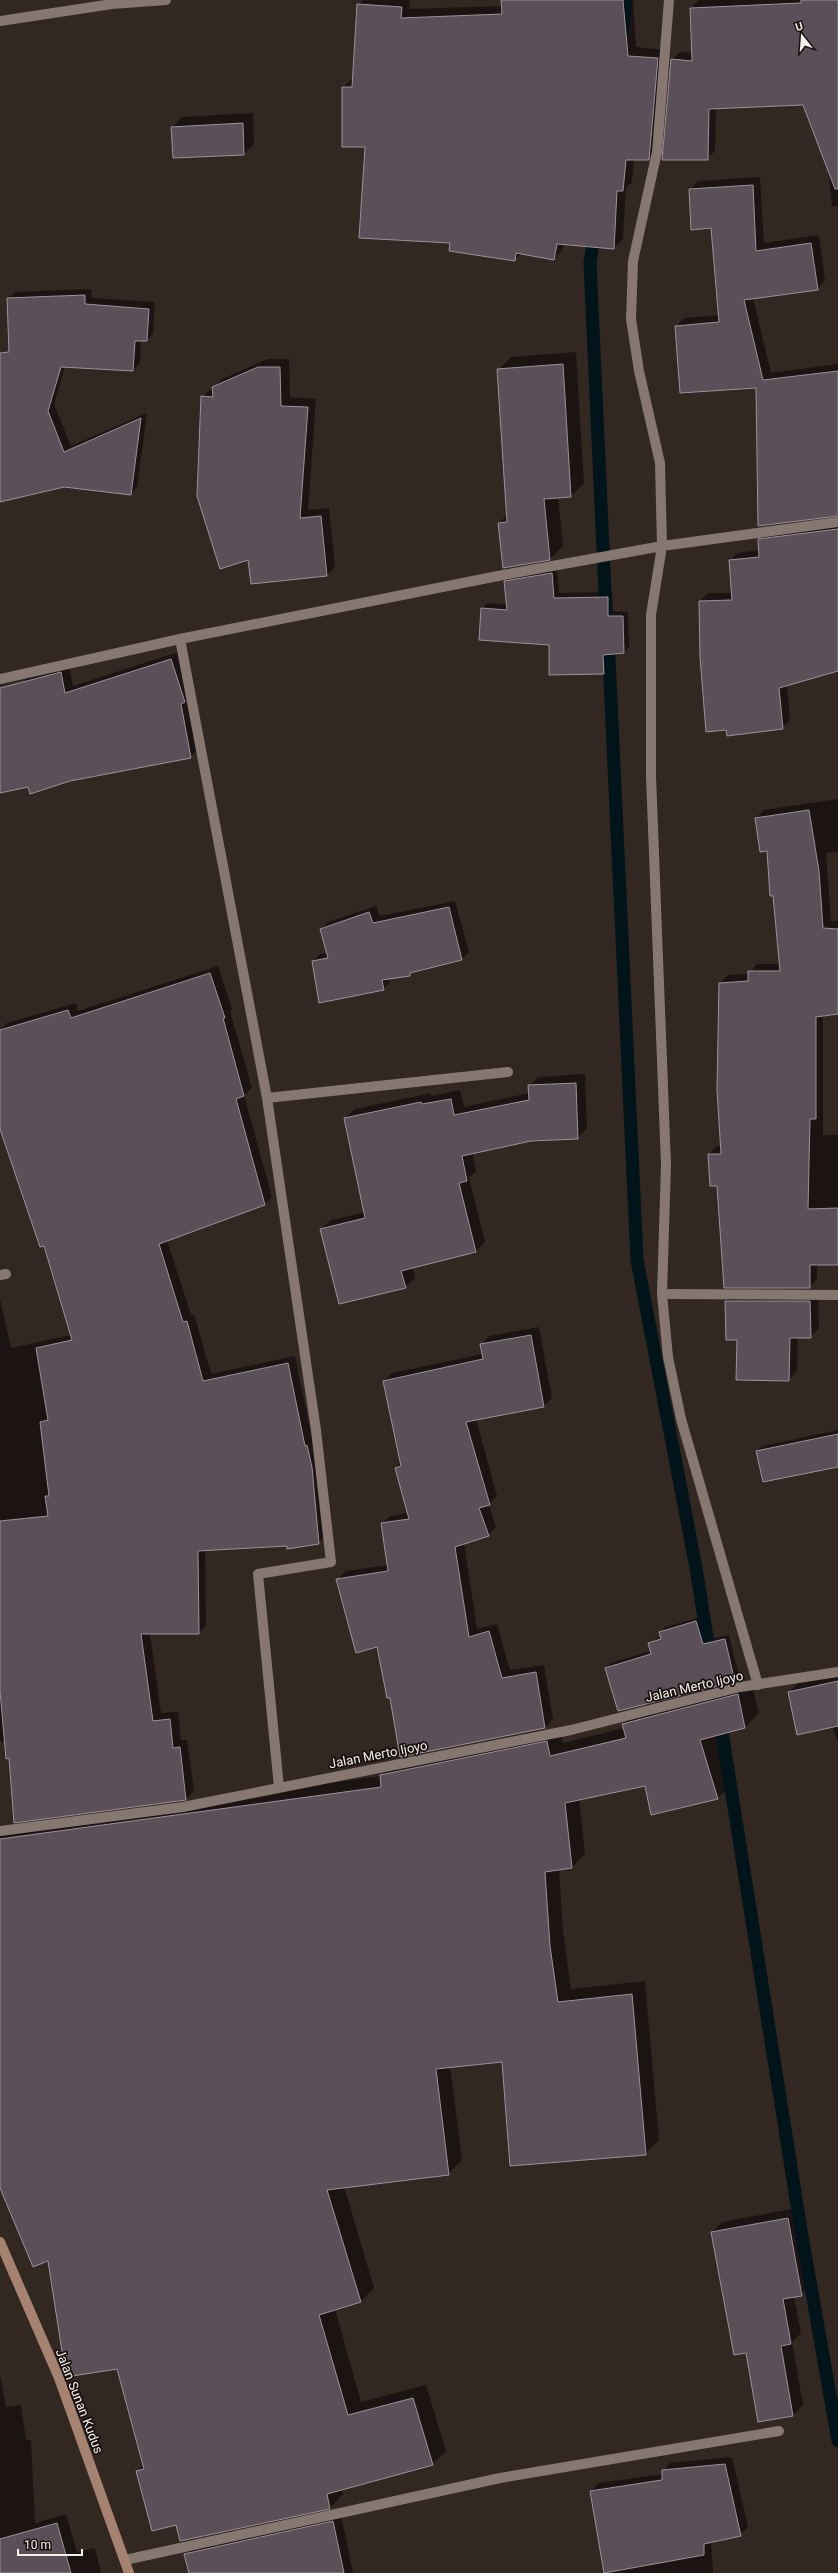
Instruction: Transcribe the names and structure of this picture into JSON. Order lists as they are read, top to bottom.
{
  "streets": {
    "street": ["Jalan Merto Ijoyo", "Jalan Sunan Kudus"]
  },
  "scale_bar": "10 m",
  "north": "top"
}
